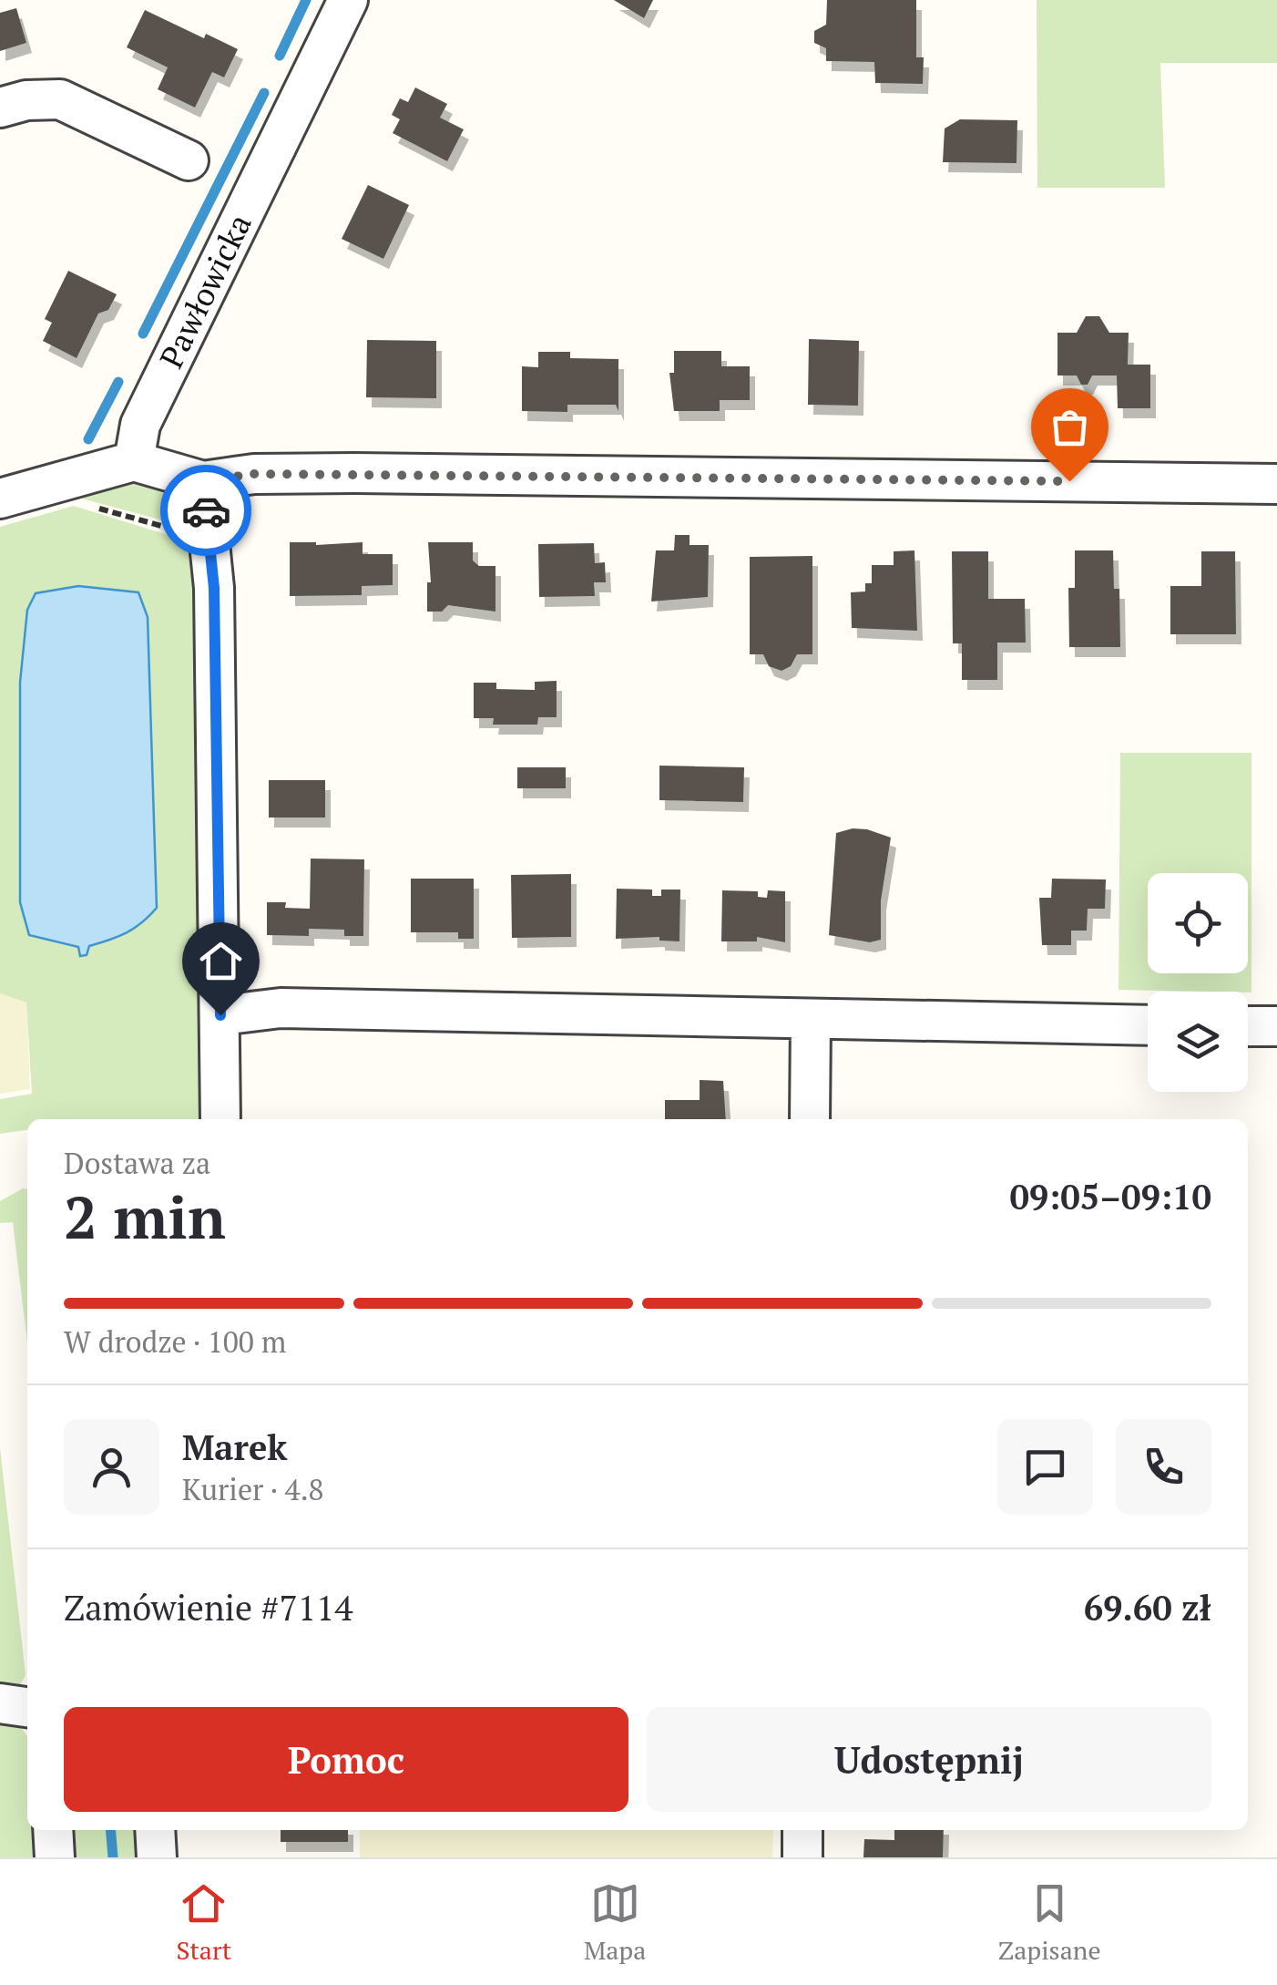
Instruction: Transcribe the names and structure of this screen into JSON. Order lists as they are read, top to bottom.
{
  "streets": {
    "street": ["Pawłowicka"]
  },
  "page": {
    "heading": ["2 min", "Dostawa za", "09:05–09:10"],
    "panel": [
      "Marek",
      "Kurier · 4.8",
      "Zamówienie #7114",
      "69.60 zł"
    ],
    "bar": "W drodze · 100 m",
    "buttons": ["Pomoc", "Udostępnij"],
    "tabs": ["Start", "Mapa", "Zapisane"]
  }
}
